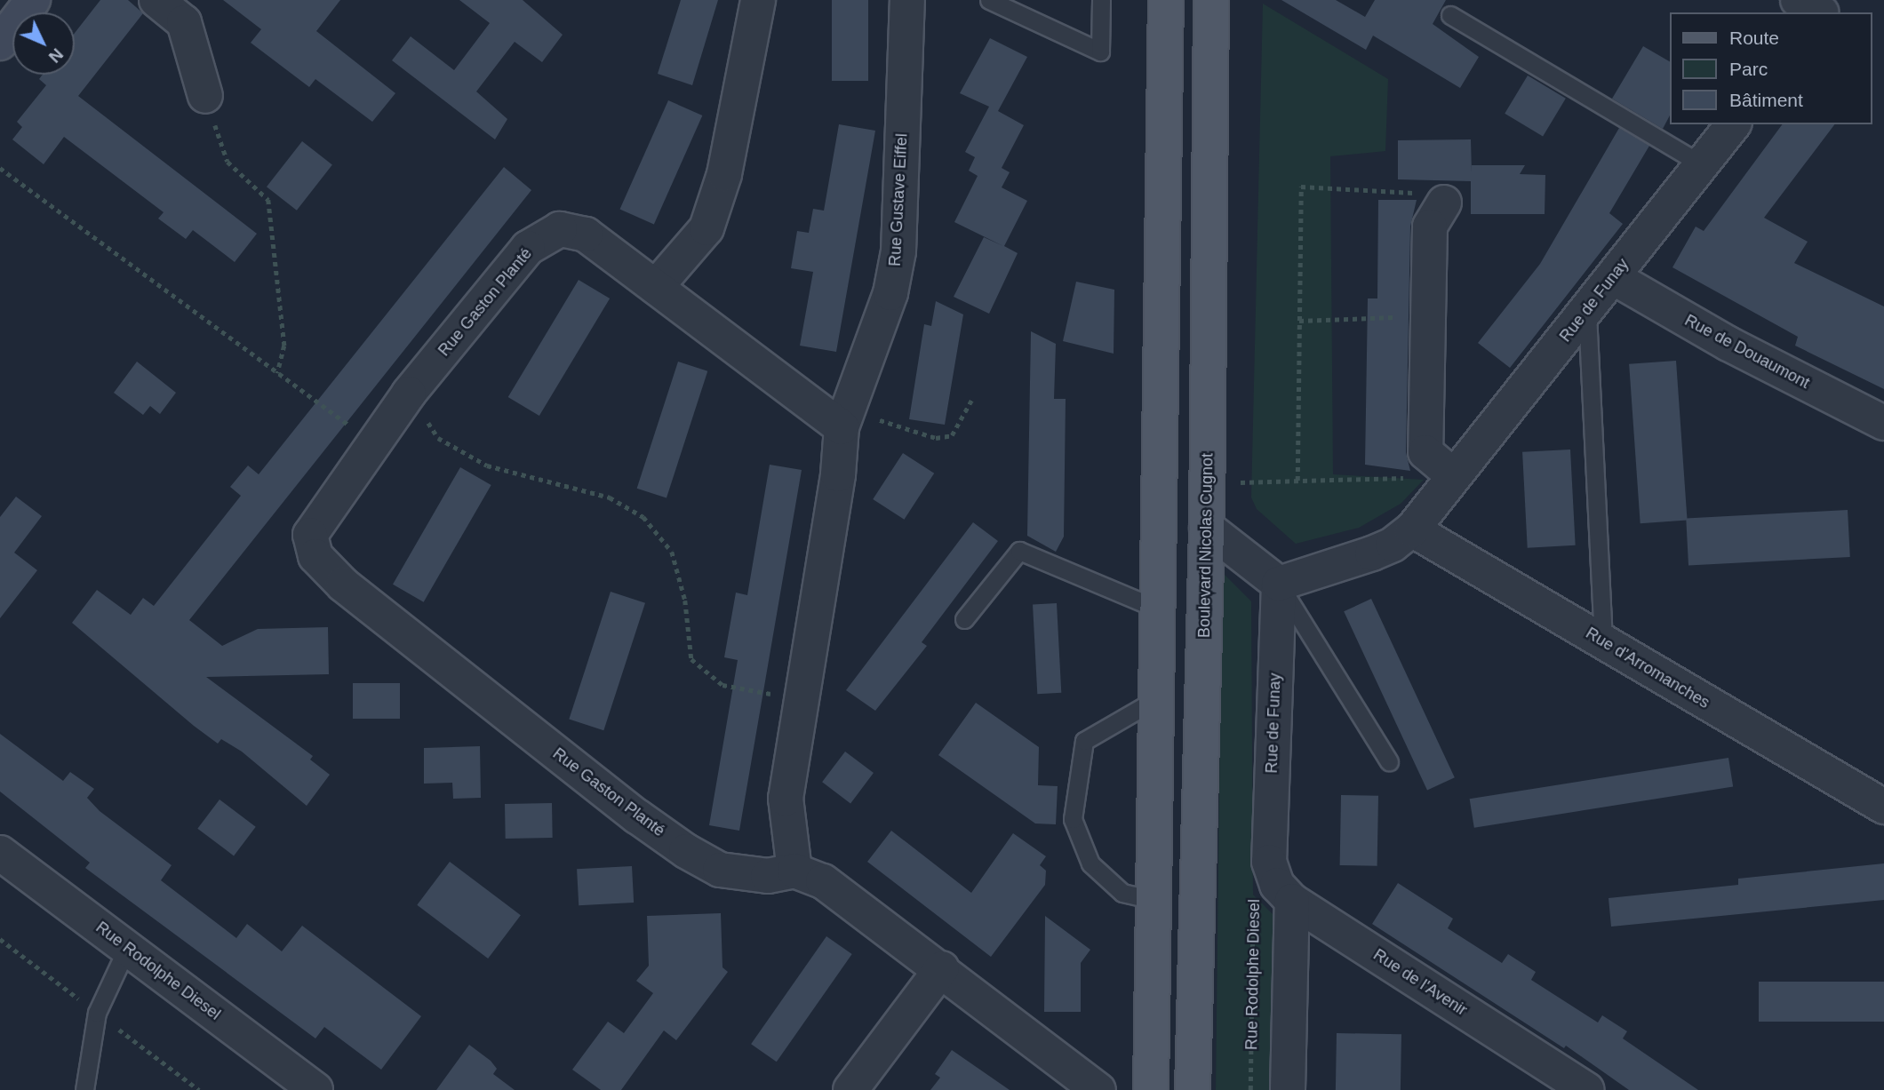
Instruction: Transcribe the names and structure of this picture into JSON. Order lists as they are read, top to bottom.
{
  "streets": {
    "main road": ["Boulevard Nicolas Cugnot"],
    "street": [
      "Rue Gustave Eiffel",
      "Rue de Funay",
      "Rue Gaston Planté",
      "Rue de Douaumont",
      "Rue d'Arromanches",
      "Rue Rodolphe Diesel",
      "Rue de l'Avenir"
    ]
  },
  "crossings": [
    ["Rue Gustave Eiffel", "Rue Gaston Planté"],
    ["Rue de Funay", "Rue de Douaumont"],
    ["Rue de Funay", "Rue d'Arromanches"],
    ["Rue de Funay", "Rue de l'Avenir"]
  ],
  "legend": ["Route", "Parc", "Bâtiment"],
  "north": "bottom right"
}
